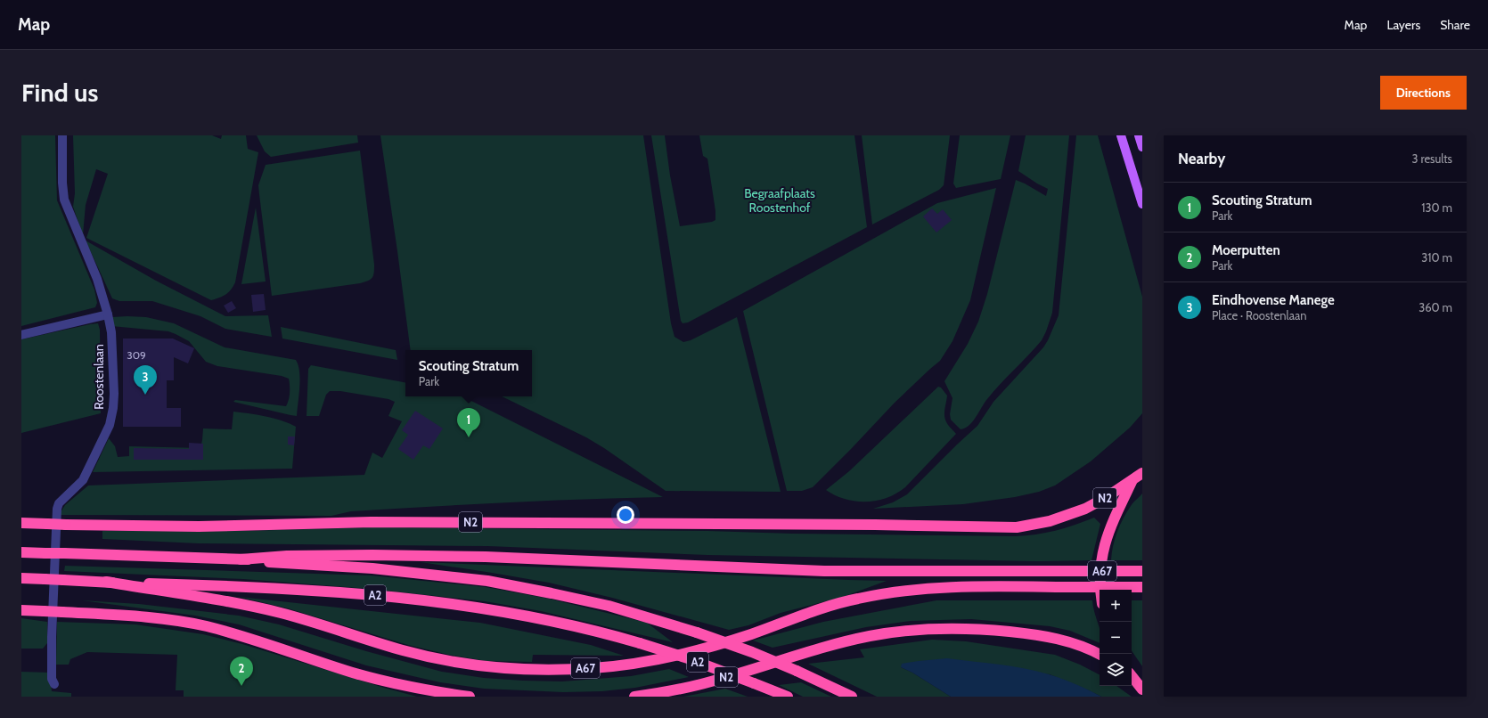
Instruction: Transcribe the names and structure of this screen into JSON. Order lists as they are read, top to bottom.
{
  "streets": {
    "highway": ["N2", "A67", "A2"],
    "street": ["Roostenlaan"]
  },
  "crossings": [
    ["A67", "A2"]
  ],
  "parks": ["Begraafplaats Roostenhof"],
  "house_numbers": ["309"],
  "page": {
    "header": "Map",
    "nav": ["Map", "Layers", "Share"],
    "buttons": "Directions",
    "title": "Find us",
    "heading": ["Nearby", "3 results"],
    "list": [
      {
        "mark": "1",
        "name": "Scouting Stratum",
        "note": "Park",
        "value": "130 m"
      },
      {
        "mark": "2",
        "name": "Moerputten",
        "note": "Park",
        "value": "310 m"
      },
      {
        "mark": "3",
        "name": "Eindhovense Manege",
        "note": "Place · Roostenlaan",
        "value": "360 m"
      }
    ],
    "popup": ["Scouting Stratum", "Park"],
    "pins": ["3", "1", "2"],
    "map_buttons": ["+", "−"]
  }
}
